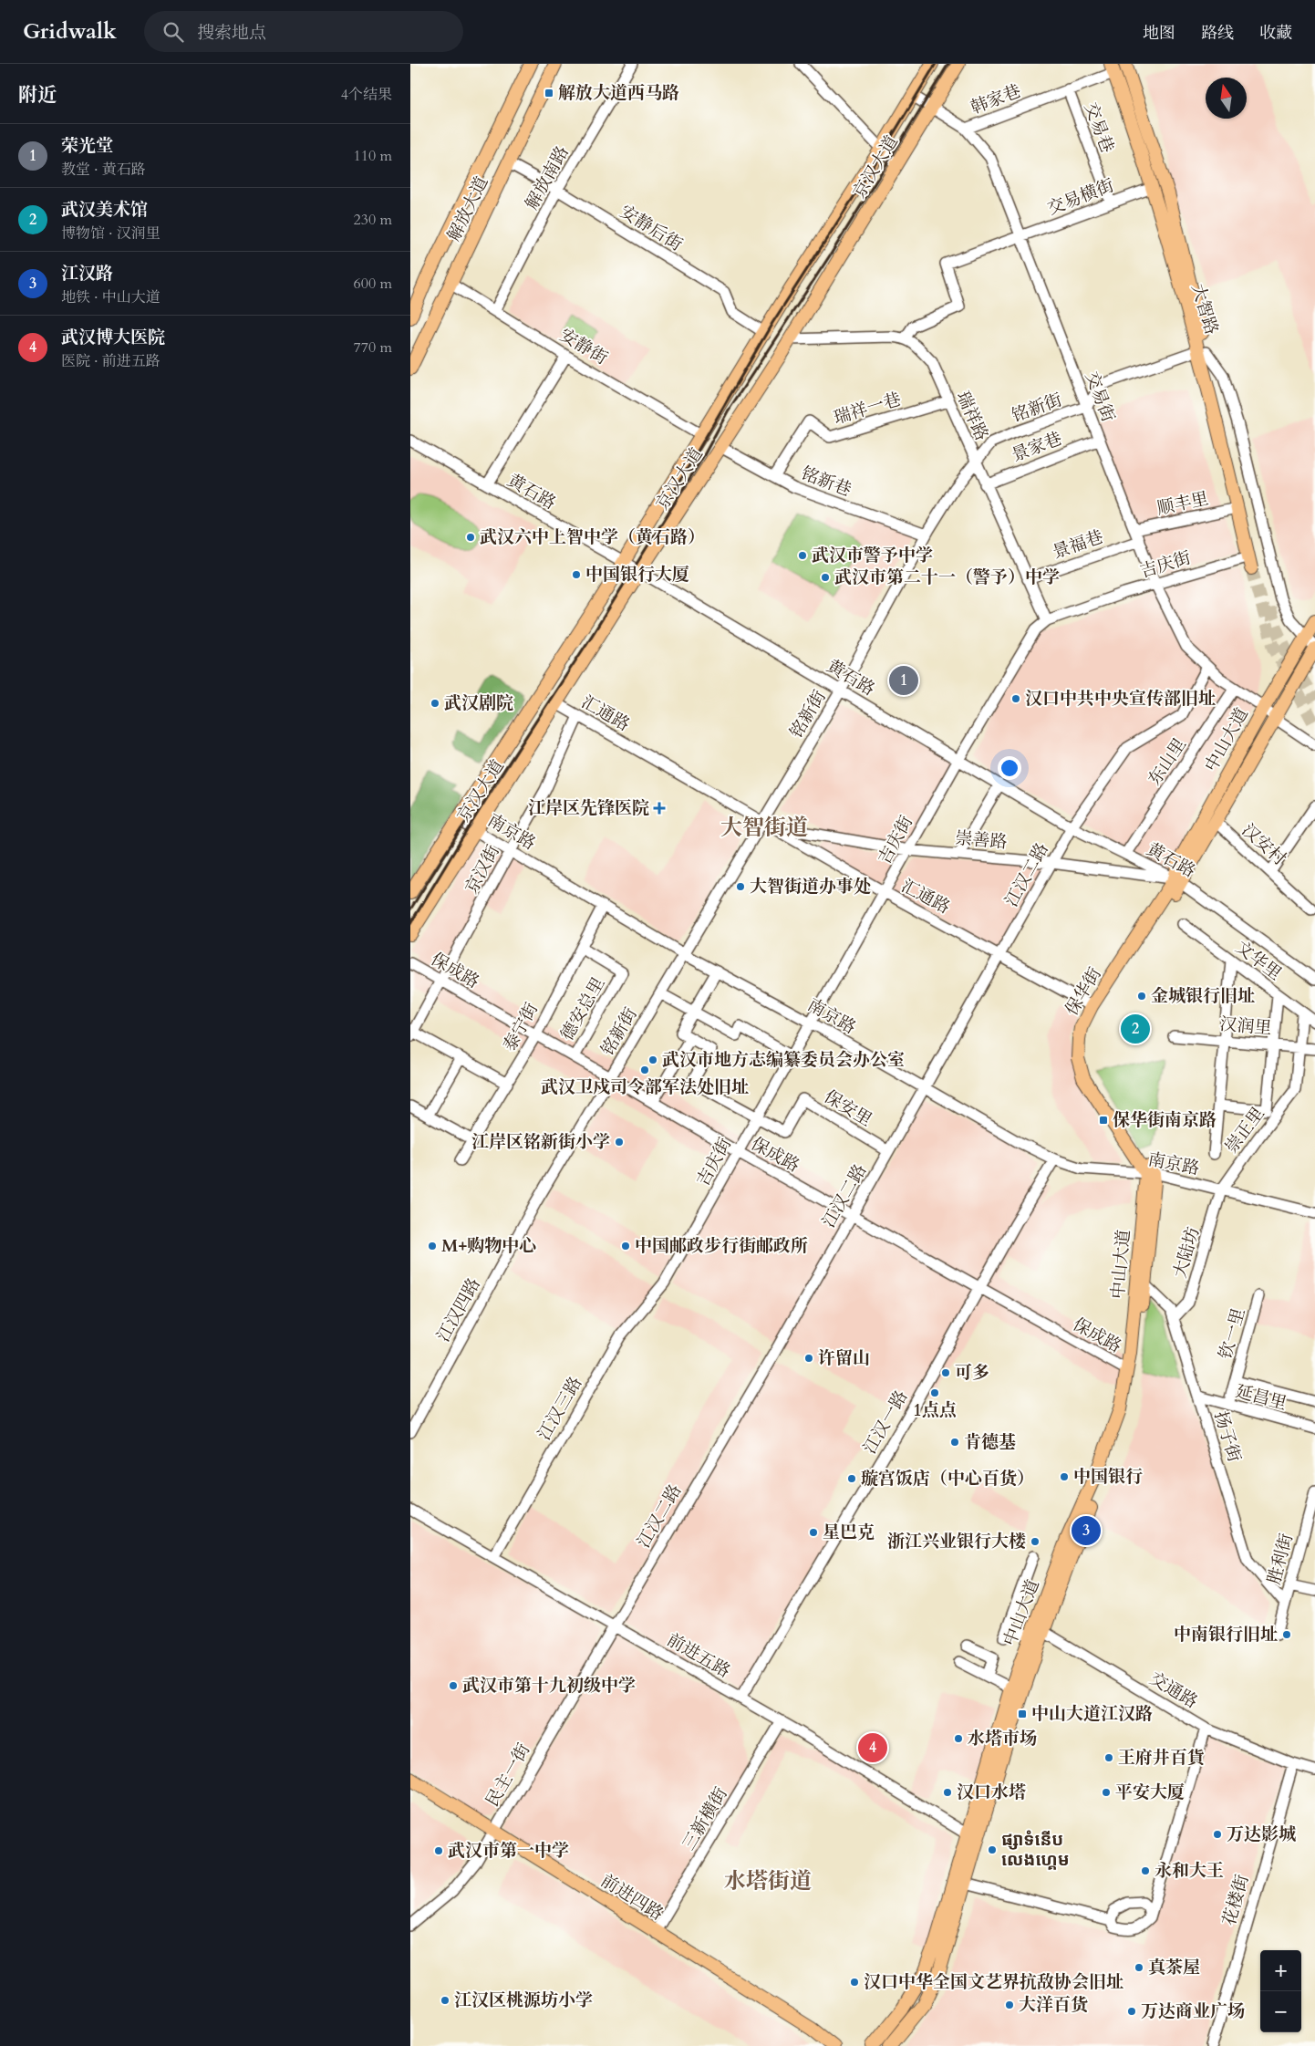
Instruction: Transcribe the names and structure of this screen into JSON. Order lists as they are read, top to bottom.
{
  "streets": {
    "main road": [
      "京汉大道",
      "解放大道",
      "大智路",
      "中山大道",
      "保华街",
      "前进四路"
    ],
    "street": [
      "韩家巷",
      "交易巷",
      "解放南路",
      "交易横街",
      "安静后街",
      "安静街",
      "交易街",
      "铭新街",
      "瑞祥一巷",
      "瑞祥路",
      "景家巷",
      "铭新巷",
      "黄石路",
      "顺丰里",
      "景福巷",
      "吉庆街",
      "汇通路",
      "东山里",
      "南京路",
      "崇善路",
      "汉安村",
      "京汉街",
      "江汉二路",
      "文华里",
      "保成路",
      "德安总里",
      "汉润里",
      "泰宁街",
      "保安里",
      "崇正里",
      "大陆坊",
      "江汉四路",
      "钦一里",
      "延昌里",
      "江汉三路",
      "江汉一路",
      "扬子街",
      "胜利街",
      "前进五路",
      "交通路",
      "民主一街",
      "三新横街",
      "花楼街"
    ]
  },
  "crossings": [
    ["韩家巷", "交易巷"],
    ["韩家巷", "大智路"],
    ["韩家巷", "交易街"],
    ["交易巷", "交易横街"],
    ["京汉大道", "安静后街"],
    ["京汉大道", "安静街"],
    ["京汉大道", "交易街"],
    ["京汉大道", "铭新巷"],
    ["京汉大道", "黄石路"],
    ["京汉大道", "汇通路"],
    ["京汉大道", "南京路"],
    ["解放南路", "安静后街"],
    ["解放南路", "安静街"],
    ["交易横街", "大智路"],
    ["交易横街", "交易街"],
    ["交易横街", "瑞祥路"],
    ["解放大道", "安静后街"],
    ["解放大道", "安静街"],
    ["大智路", "铭新街"],
    ["大智路", "顺丰里"],
    ["大智路", "中山大道"],
    ["交易街", "铭新街"],
    ["交易街", "景家巷"],
    ["交易街", "顺丰里"],
    ["交易街", "景福巷"],
    ["交易街", "吉庆街"],
    ["交易街", "中山大道"],
    ["交易街", "东山里"],
    ["交易街", "江汉二路"],
    ["铭新街", "瑞祥路"],
    ["铭新街", "铭新巷"],
    ["铭新街", "黄石路"],
    ["铭新街", "汇通路"],
    ["铭新街", "南京路"],
    ["铭新街", "保成路"],
    ["铭新街", "江汉四路"],
    ["瑞祥一巷", "瑞祥路"],
    ["瑞祥一巷", "铭新巷"],
    ["瑞祥路", "景家巷"],
    ["瑞祥路", "景福巷"],
    ["瑞祥路", "吉庆街"],
    ["黄石路", "吉庆街"],
    ["黄石路", "中山大道"],
    ["黄石路", "东山里"],
    ["黄石路", "崇善路"],
    ["黄石路", "江汉二路"],
    ["黄石路", "保华街"],
    ["吉庆街", "汇通路"],
    ["吉庆街", "南京路"],
    ["吉庆街", "崇善路"],
    ["吉庆街", "保成路"],
    ["吉庆街", "保安里"],
    ["吉庆街", "江汉三路"],
    ["汇通路", "崇善路"],
    ["汇通路", "京汉街"],
    ["汇通路", "江汉二路"],
    ["汇通路", "保华街"],
    ["中山大道", "南京路"],
    ["中山大道", "崇善路"],
    ["中山大道", "汉安村"],
    ["中山大道", "保成路"],
    ["中山大道", "保华街"],
    ["中山大道", "扬子街"],
    ["中山大道", "前进五路"],
    ["中山大道", "交通路"],
    ["南京路", "京汉街"],
    ["南京路", "江汉二路"],
    ["南京路", "保华街"],
    ["南京路", "泰宁街"],
    ["南京路", "崇正里"],
    ["南京路", "大陆坊"],
    ["南京路", "江汉一路"],
    ["崇善路", "江汉二路"],
    ["崇善路", "保华街"],
    ["京汉街", "保成路"],
    ["江汉二路", "保成路"],
    ["江汉二路", "保安里"],
    ["江汉二路", "前进五路"],
    ["江汉二路", "民主一街"],
    ["保成路", "德安总里"],
    ["保成路", "泰宁街"],
    ["保成路", "江汉一路"],
    ["德安总里", "泰宁街"],
    ["汉润里", "崇正里"],
    ["崇正里", "大陆坊"],
    ["大陆坊", "扬子街"],
    ["钦一里", "延昌里"],
    ["延昌里", "扬子街"],
    ["江汉三路", "前进五路"],
    ["江汉一路", "前进五路"],
    ["扬子街", "胜利街"],
    ["前进五路", "民主一街"],
    ["前进五路", "三新横街"],
    ["交通路", "花楼街"],
    ["民主一街", "前进四路"],
    ["三新横街", "前进四路"]
  ],
  "districts": ["大智街道", "水塔街道"],
  "places": {
    "transit": ["解放大道西马路", "保华街南京路", "中山大道江汉路"],
    "other": [
      "武汉六中上智中学（黄石路）",
      "武汉市警予中学",
      "中国银行大厦",
      "武汉市第二十一（警予）中学",
      "汉口中共中央宣传部旧址",
      "武汉剧院",
      "大智街道办事处",
      "金城银行旧址",
      "武汉市地方志编纂委员会办公室",
      "武汉卫戍司令部军法处旧址",
      "江岸区铭新街小学",
      "M+购物中心",
      "中国邮政步行街邮政所",
      "许留山",
      "可多",
      "1点点",
      "肯德基",
      "中国银行",
      "璇宫饭店（中心百货）",
      "星巴克",
      "浙江兴业银行大楼",
      "中南银行旧址",
      "武汉市第十九初级中学",
      "水塔市场",
      "王府井百貨",
      "汉口水塔",
      "平安大厦",
      "万达影城",
      "ផ្សាទំនើប លេងហ្គេម",
      "武汉市第一中学",
      "永和大王",
      "真茶屋",
      "汉口中华全国文艺界抗敌协会旧址",
      "江汉区桃源坊小学",
      "大洋百货",
      "万达商业广场"
    ],
    "health": ["江岸区先锋医院"]
  },
  "north": "top",
  "page": {
    "header": "Gridwalk",
    "search": "搜索地点",
    "nav": ["地图", "路线", "收藏"],
    "heading": ["附近", "4个结果"],
    "list": [
      {
        "mark": "1",
        "name": "荣光堂",
        "note": "教堂 · 黄石路",
        "value": "110 m"
      },
      {
        "mark": "2",
        "name": "武汉美术馆",
        "note": "博物馆 · 汉润里",
        "value": "230 m"
      },
      {
        "mark": "3",
        "name": "江汉路",
        "note": "地铁 · 中山大道",
        "value": "600 m"
      },
      {
        "mark": "4",
        "name": "武汉博大医院",
        "note": "医院 · 前进五路",
        "value": "770 m"
      }
    ],
    "pins": [
      "1",
      "2",
      "3",
      "4"
    ],
    "map_buttons": ["+", "−"]
  }
}
